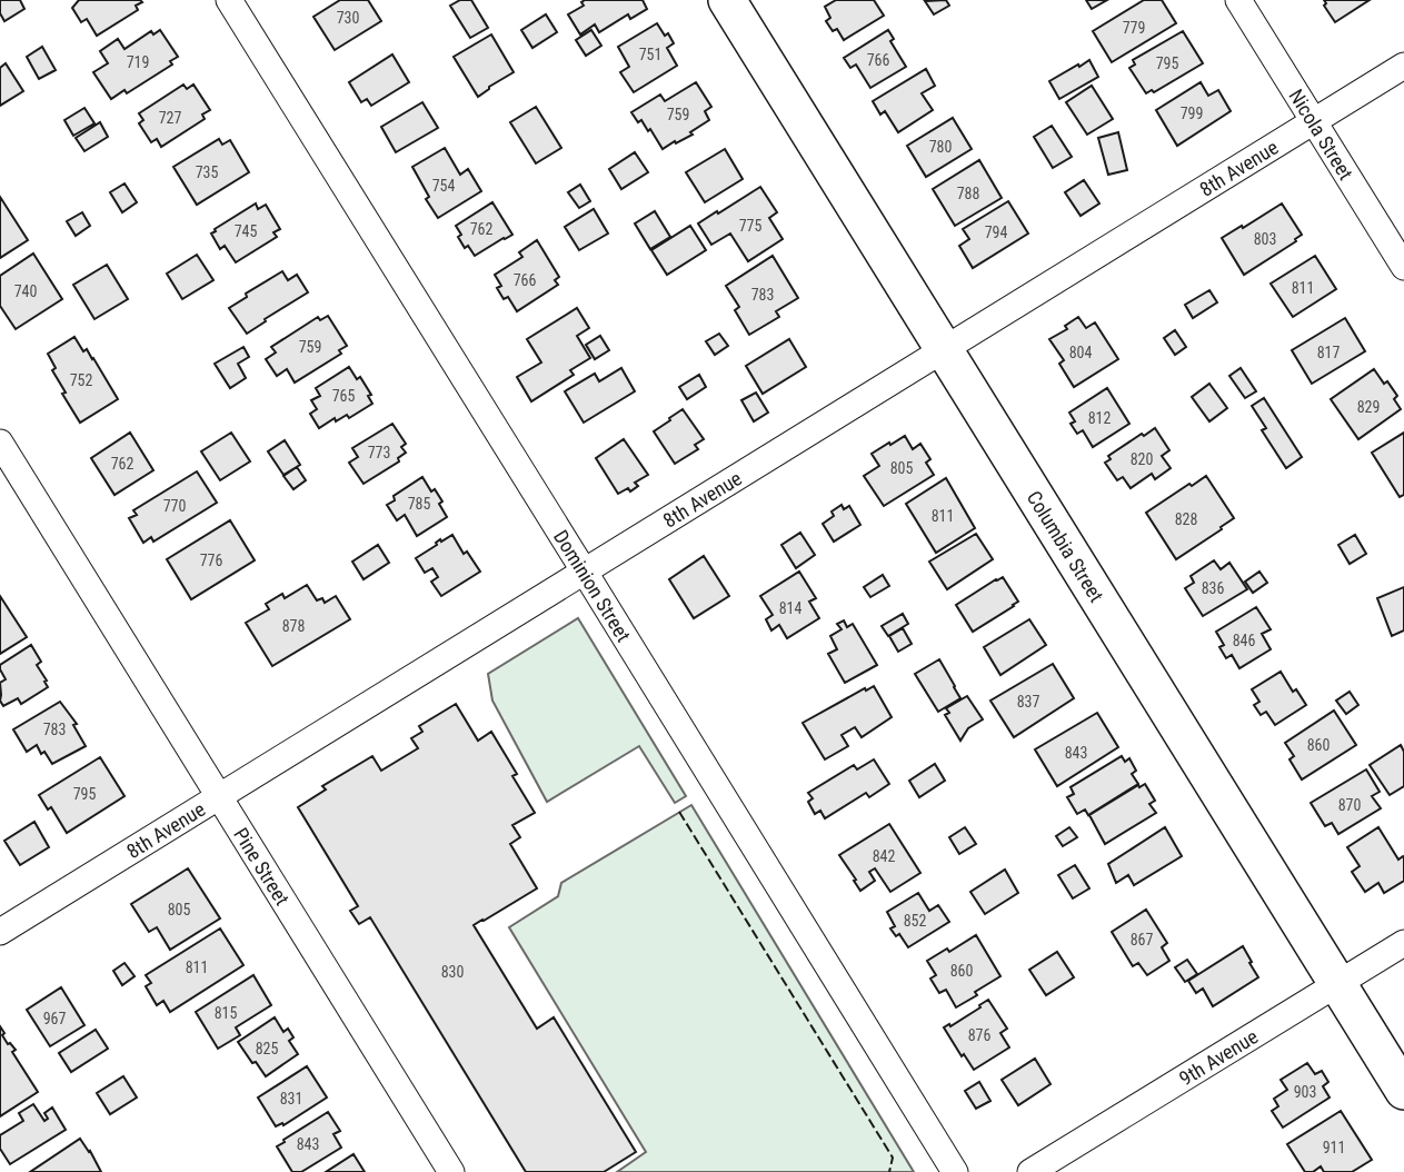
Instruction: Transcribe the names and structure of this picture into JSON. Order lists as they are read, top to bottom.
{
  "streets": {
    "main road": ["Columbia Street"],
    "street": [
      "Nicola Street",
      "8th Avenue",
      "Dominion Street",
      "Pine Street",
      "9th Avenue"
    ]
  },
  "crossings": [
    ["Nicola Street", "8th Avenue"],
    ["8th Avenue", "Columbia Street"],
    ["8th Avenue", "Dominion Street"],
    ["8th Avenue", "Pine Street"],
    ["Columbia Street", "9th Avenue"]
  ],
  "house_numbers": [
    "730",
    "779",
    "751",
    "766",
    "719",
    "795",
    "799",
    "759",
    "727",
    "780",
    "735",
    "754",
    "788",
    "775",
    "762",
    "745",
    "794",
    "803",
    "766",
    "811",
    "740",
    "783",
    "759",
    "804",
    "817",
    "752",
    "765",
    "829",
    "812",
    "773",
    "820",
    "762",
    "805",
    "785",
    "770",
    "811",
    "828",
    "776",
    "836",
    "814",
    "878",
    "846",
    "837",
    "783",
    "860",
    "843",
    "795",
    "870",
    "842",
    "805",
    "852",
    "867",
    "811",
    "860",
    "830",
    "815",
    "967",
    "876",
    "825",
    "903",
    "831",
    "843",
    "911"
  ]
}
